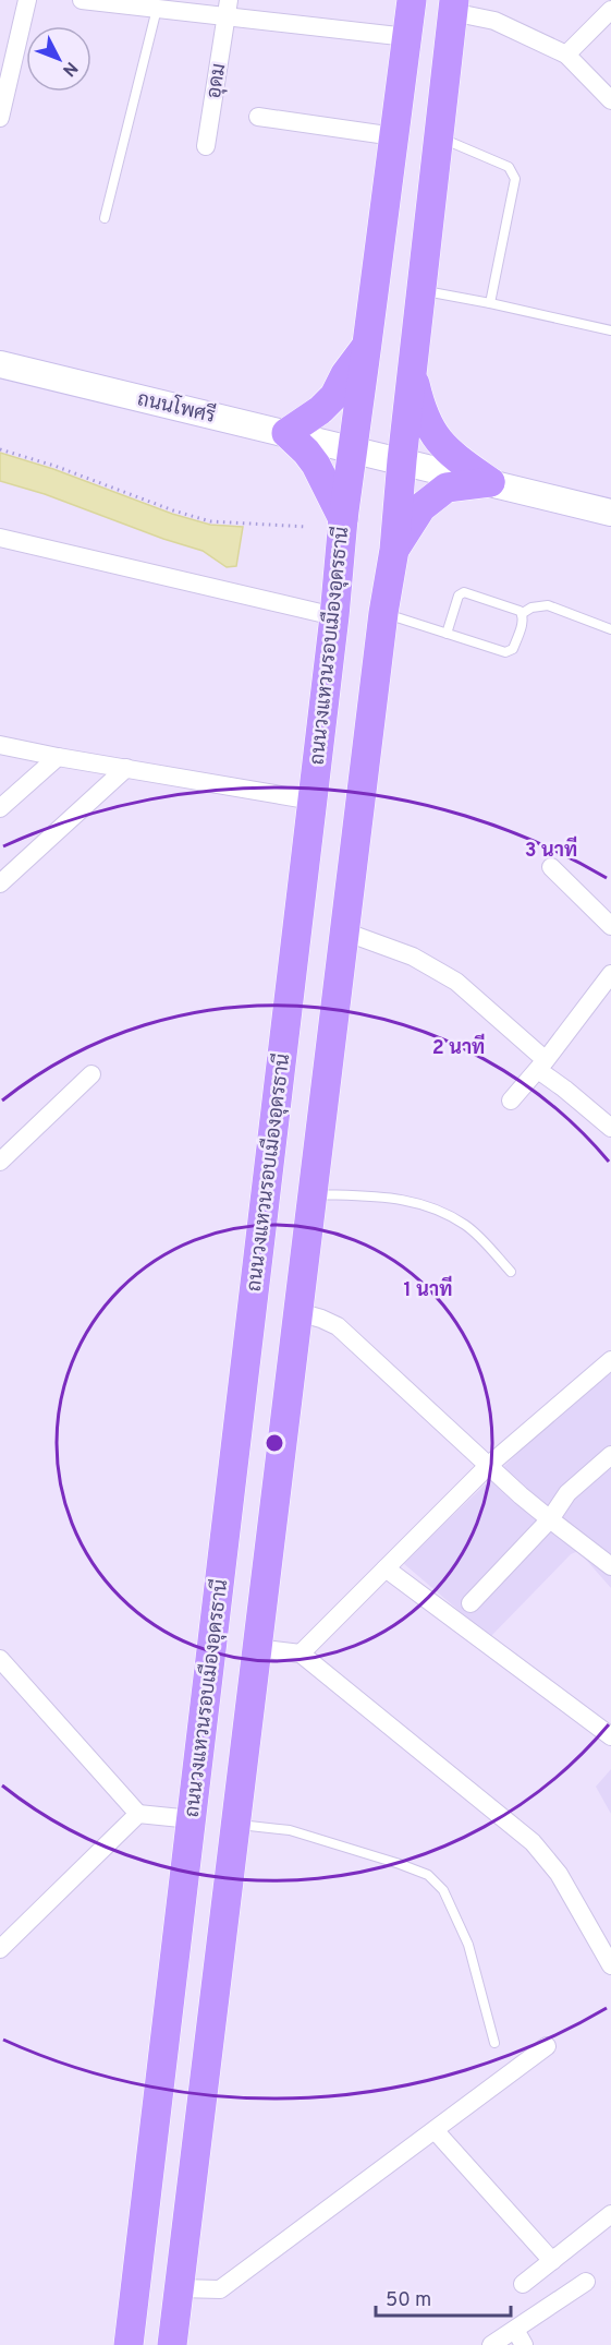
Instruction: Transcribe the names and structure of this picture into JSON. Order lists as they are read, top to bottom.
{
  "streets": {
    "main road": ["ถนนโพศรี", "ถนนวงแหวนรอบเมืองอุดรธานี"],
    "street": ["อุดม"]
  },
  "crossings": [
    ["ถนนโพศรี", "ถนนวงแหวนรอบเมืองอุดรธานี"]
  ],
  "scale_bar": "50 m",
  "north": "bottom right",
  "rings": ["3 นาที", "2 นาที", "1 นาที"]
}
